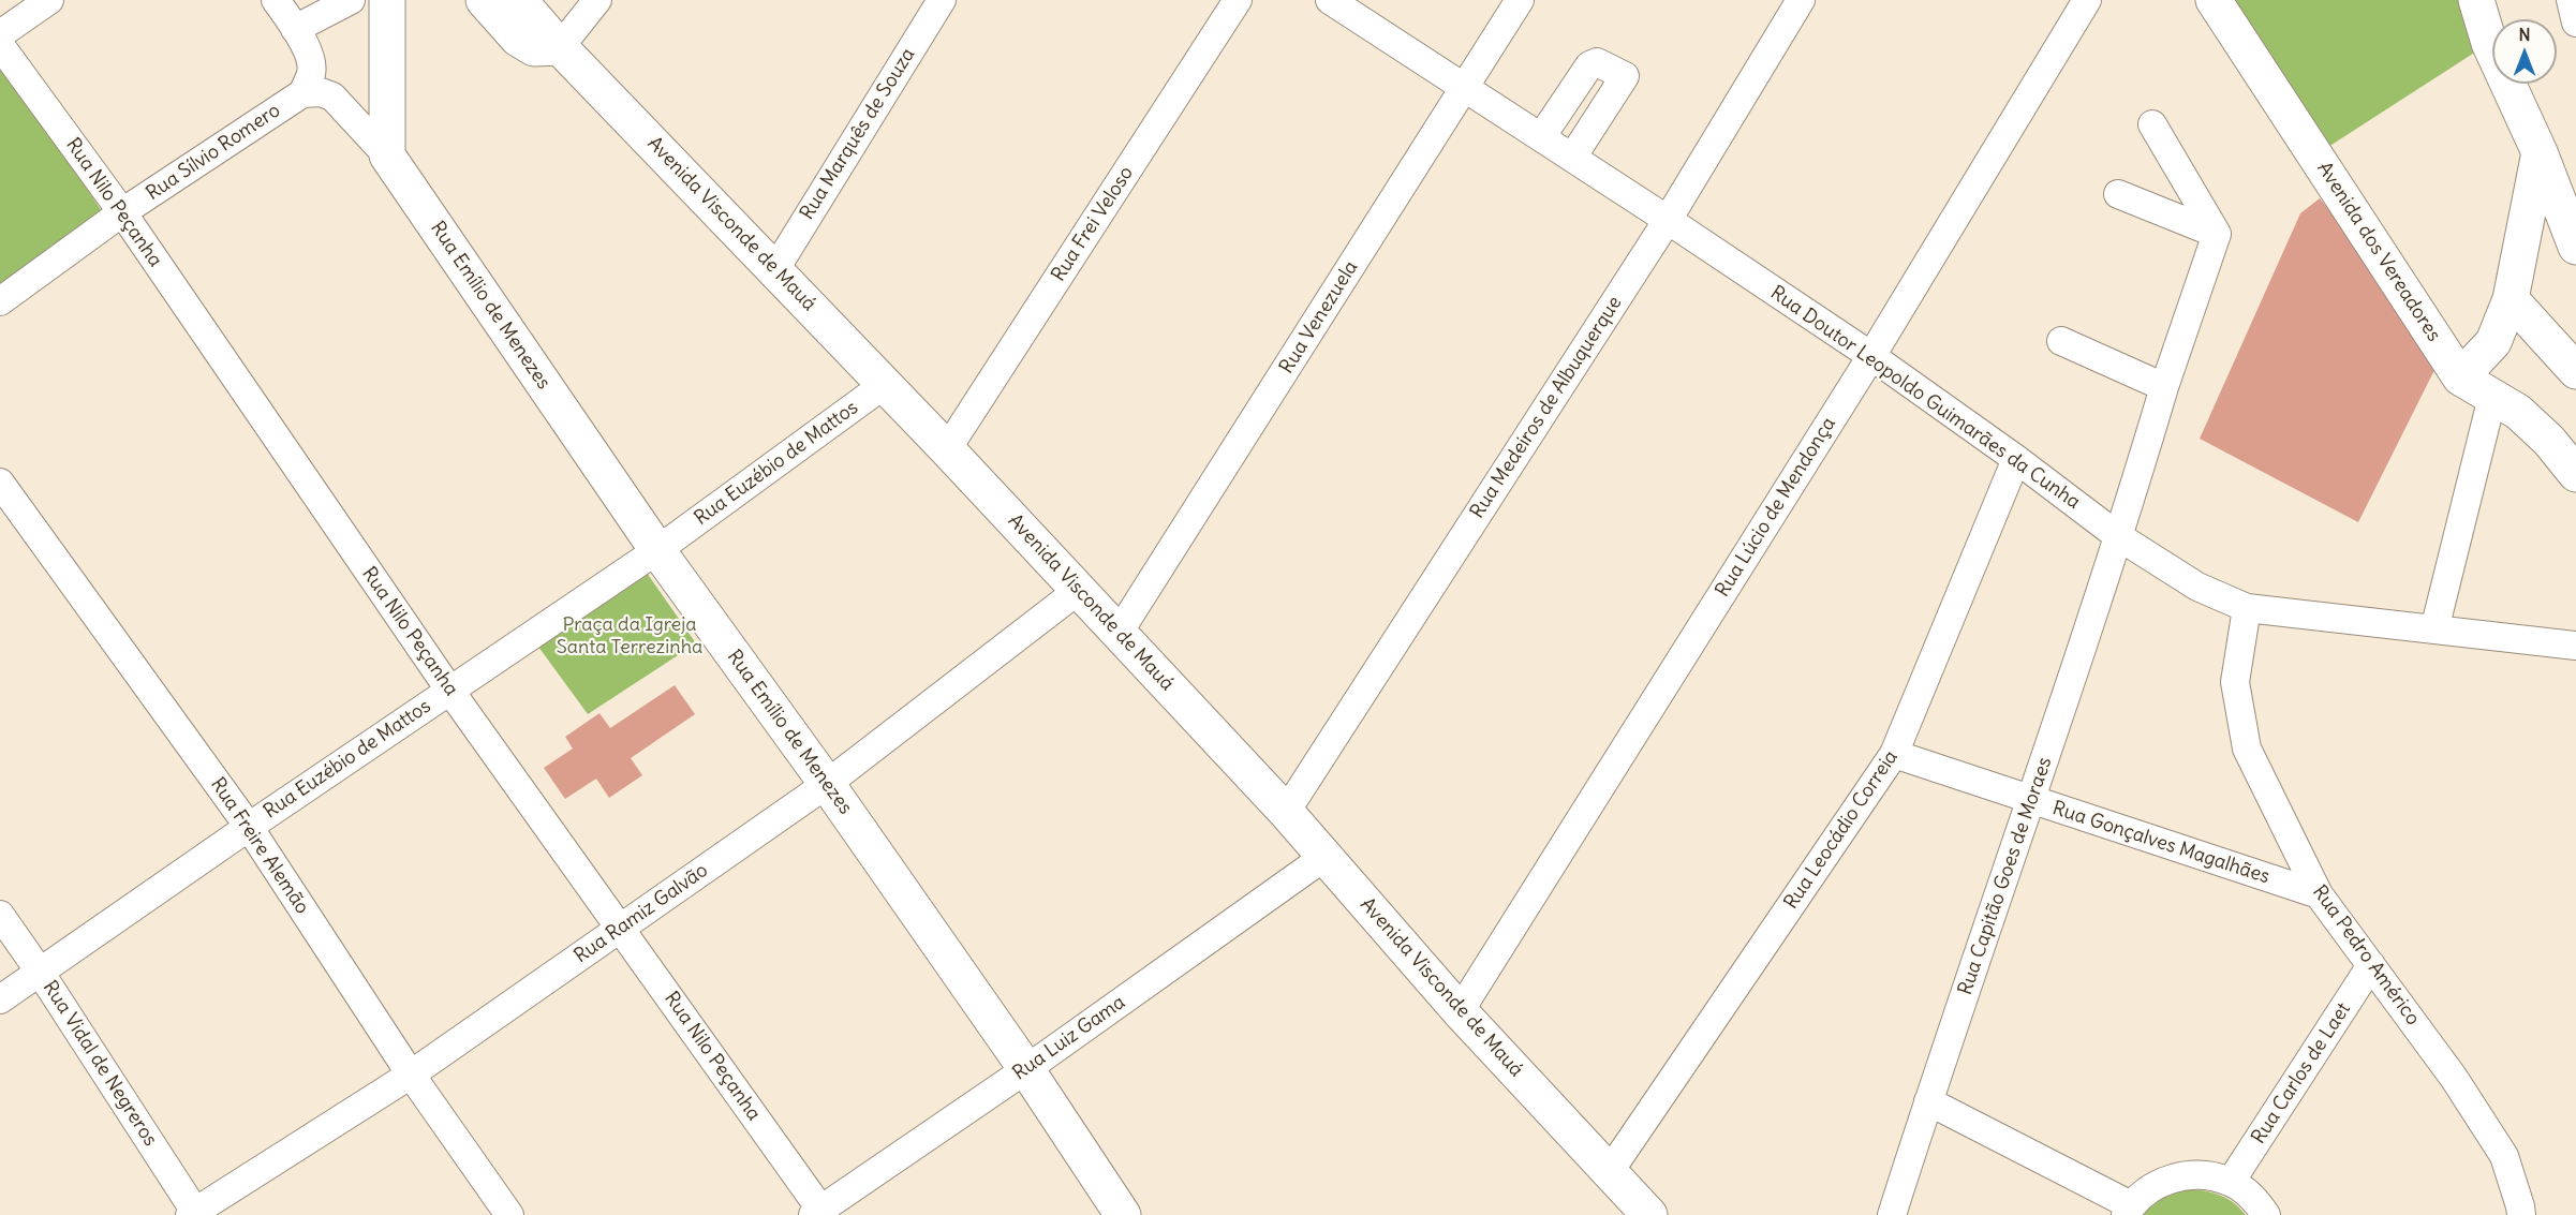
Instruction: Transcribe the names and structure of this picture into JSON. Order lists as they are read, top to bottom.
{
  "streets": {
    "main road": ["Avenida Visconde de Mauá", "Avenida dos Vereadores", "Rua Emílio de Menezes"],
    "street": [
      "Rua Marquês de Souza",
      "Rua Sílvio Romero",
      "Rua Nilo Peçanha",
      "Rua Frei Veloso",
      "Rua Venezuela",
      "Rua Doutor Leopoldo Guimarães da Cunha",
      "Rua Medeiros de Albuquerque",
      "Rua Euzébio de Mattos",
      "Rua Lúcio de Mendonça",
      "Rua Leocádio Correia",
      "Rua Gonçalves Magalhães",
      "Rua Freire Alemão",
      "Rua Capitão Goes de Moraes",
      "Rua Ramiz Galvão",
      "Rua Pedro Américo",
      "Rua Luiz Gama",
      "Rua Vidal de Negreros",
      "Rua Carlos de Laet"
    ]
  },
  "crossings": [
    ["Rua Marquês de Souza", "Avenida Visconde de Mauá"],
    ["Rua Sílvio Romero", "Rua Nilo Peçanha"],
    ["Rua Sílvio Romero", "Rua Emílio de Menezes"],
    ["Rua Nilo Peçanha", "Rua Euzébio de Mattos"],
    ["Rua Nilo Peçanha", "Rua Ramiz Galvão"],
    ["Rua Nilo Peçanha", "Rua Luiz Gama"],
    ["Avenida Visconde de Mauá", "Rua Frei Veloso"],
    ["Avenida Visconde de Mauá", "Rua Venezuela"],
    ["Avenida Visconde de Mauá", "Rua Medeiros de Albuquerque"],
    ["Avenida Visconde de Mauá", "Rua Euzébio de Mattos"],
    ["Avenida Visconde de Mauá", "Rua Lúcio de Mendonça"],
    ["Avenida Visconde de Mauá", "Rua Leocádio Correia"],
    ["Avenida Visconde de Mauá", "Rua Ramiz Galvão"],
    ["Avenida Visconde de Mauá", "Rua Luiz Gama"],
    ["Rua Emílio de Menezes", "Rua Euzébio de Mattos"],
    ["Rua Emílio de Menezes", "Rua Ramiz Galvão"],
    ["Rua Emílio de Menezes", "Rua Luiz Gama"],
    ["Rua Venezuela", "Rua Doutor Leopoldo Guimarães da Cunha"],
    ["Rua Doutor Leopoldo Guimarães da Cunha", "Rua Medeiros de Albuquerque"],
    ["Rua Doutor Leopoldo Guimarães da Cunha", "Rua Lúcio de Mendonça"],
    ["Rua Doutor Leopoldo Guimarães da Cunha", "Rua Leocádio Correia"],
    ["Rua Doutor Leopoldo Guimarães da Cunha", "Rua Capitão Goes de Moraes"],
    ["Rua Doutor Leopoldo Guimarães da Cunha", "Rua Pedro Américo"],
    ["Rua Euzébio de Mattos", "Rua Freire Alemão"],
    ["Rua Euzébio de Mattos", "Rua Vidal de Negreros"],
    ["Rua Leocádio Correia", "Rua Gonçalves Magalhães"],
    ["Rua Gonçalves Magalhães", "Rua Capitão Goes de Moraes"],
    ["Rua Gonçalves Magalhães", "Rua Pedro Américo"],
    ["Rua Freire Alemão", "Rua Ramiz Galvão"],
    ["Rua Ramiz Galvão", "Rua Vidal de Negreros"],
    ["Rua Pedro Américo", "Rua Carlos de Laet"]
  ],
  "parks": ["Praça da Igreja Santa Terrezinha"],
  "north": "top"
}
